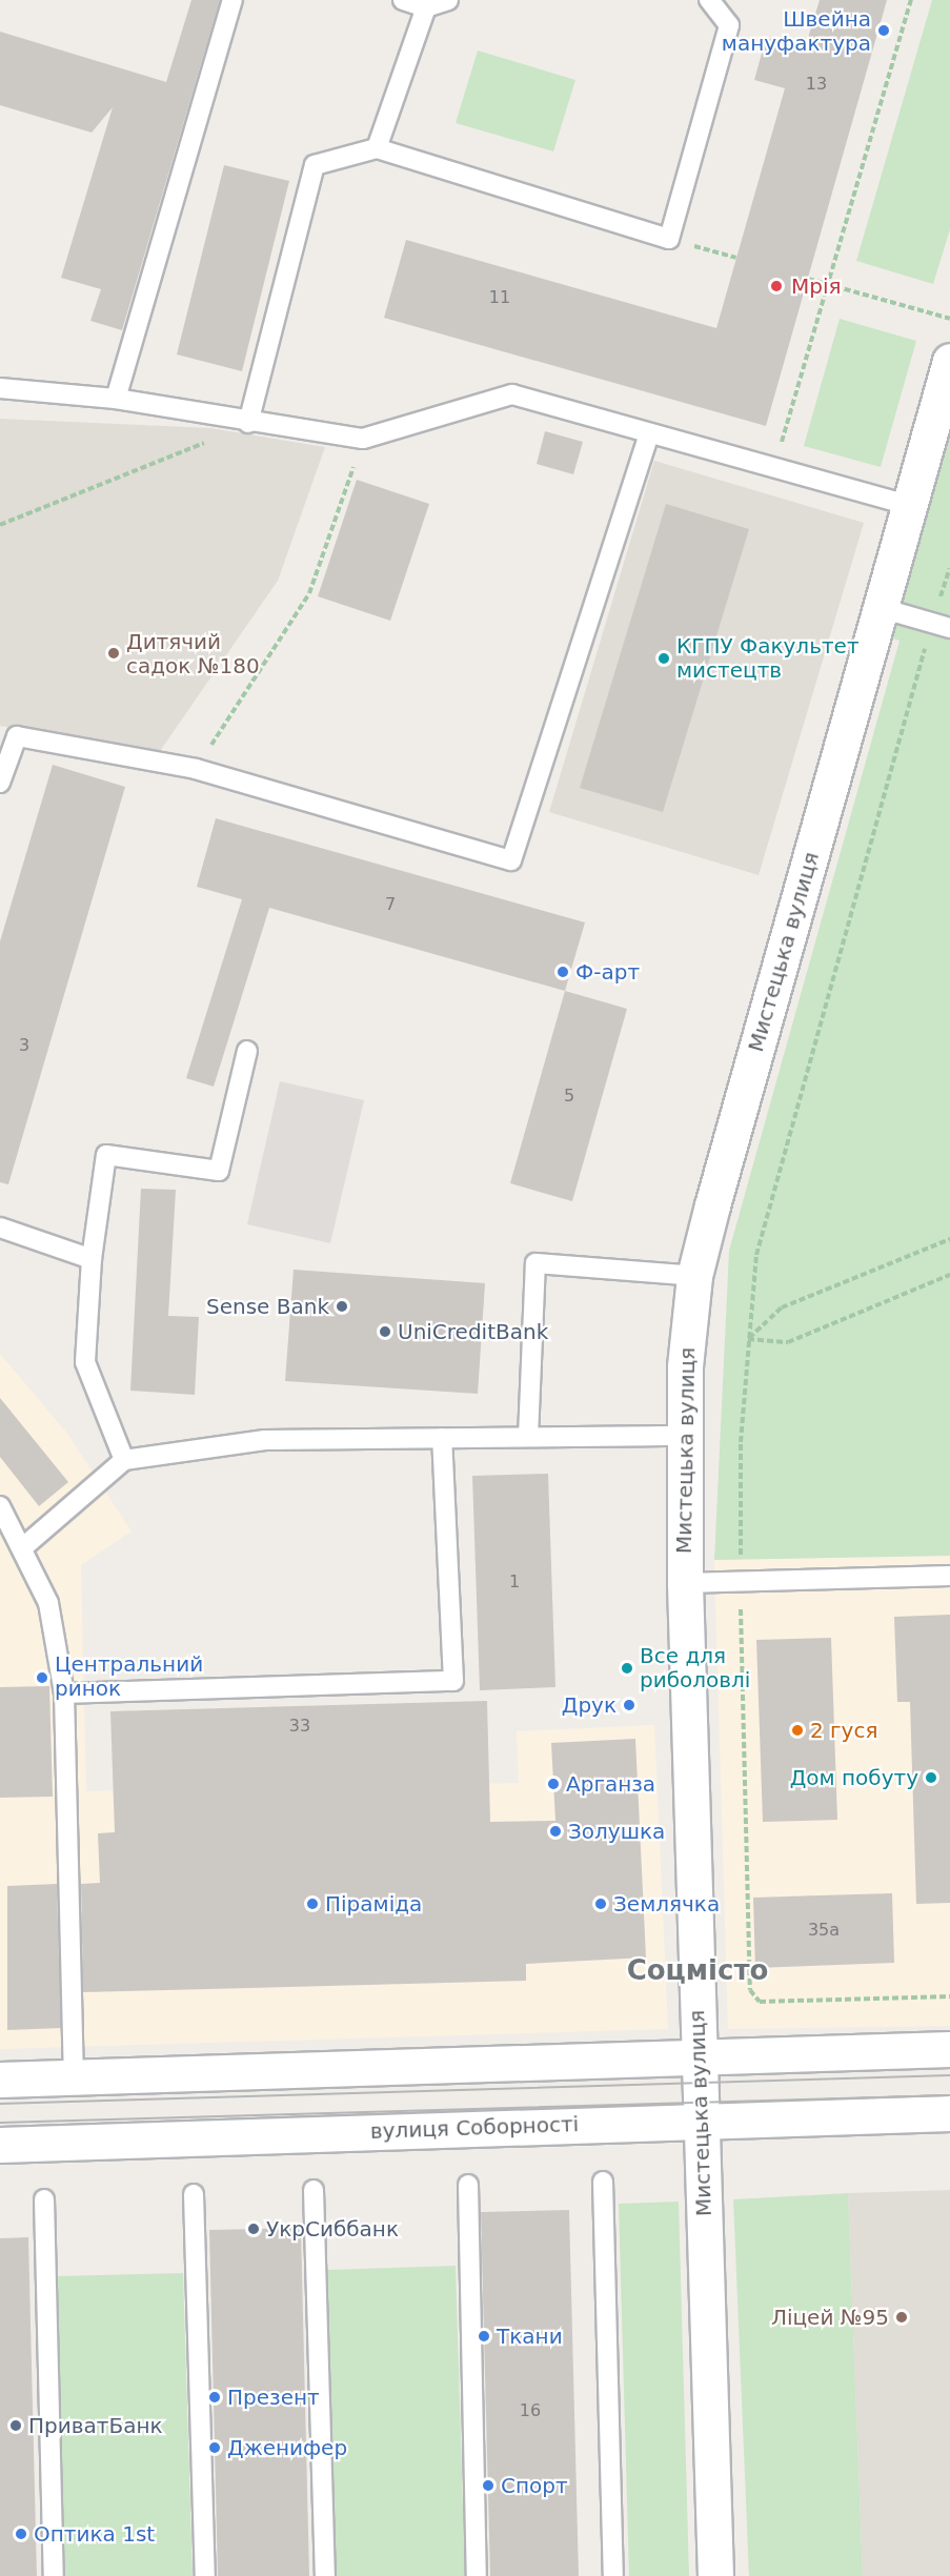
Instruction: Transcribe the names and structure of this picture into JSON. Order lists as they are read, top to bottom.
{
  "streets": {
    "street": ["Мистецька вулиця", "вулиця Соборності"]
  },
  "crossings": [
    ["Мистецька вулиця", "вулиця Соборності"]
  ],
  "districts": ["Соцмісто"],
  "places": [
    "Швейна мануфактура",
    "Мрія",
    "Дитячий садок №180",
    "КГПУ Факультет мистецтв",
    "Ф-арт",
    "Sense Bank",
    "UniCreditBank",
    "Все для риболовлі",
    "Центральний ринок",
    "Друк",
    "2 гуся",
    "Дом побуту",
    "Арганза",
    "Золушка",
    "Піраміда",
    "Землячка",
    "УкрСиббанк",
    "Ліцей №95",
    "Ткани",
    "Презент",
    "ПриватБанк",
    "Дженифер",
    "Спорт",
    "Оптика 1st"
  ],
  "house_numbers": [
    "13",
    "11",
    "7",
    "3",
    "5",
    "1",
    "33",
    "35а",
    "16"
  ]
}
